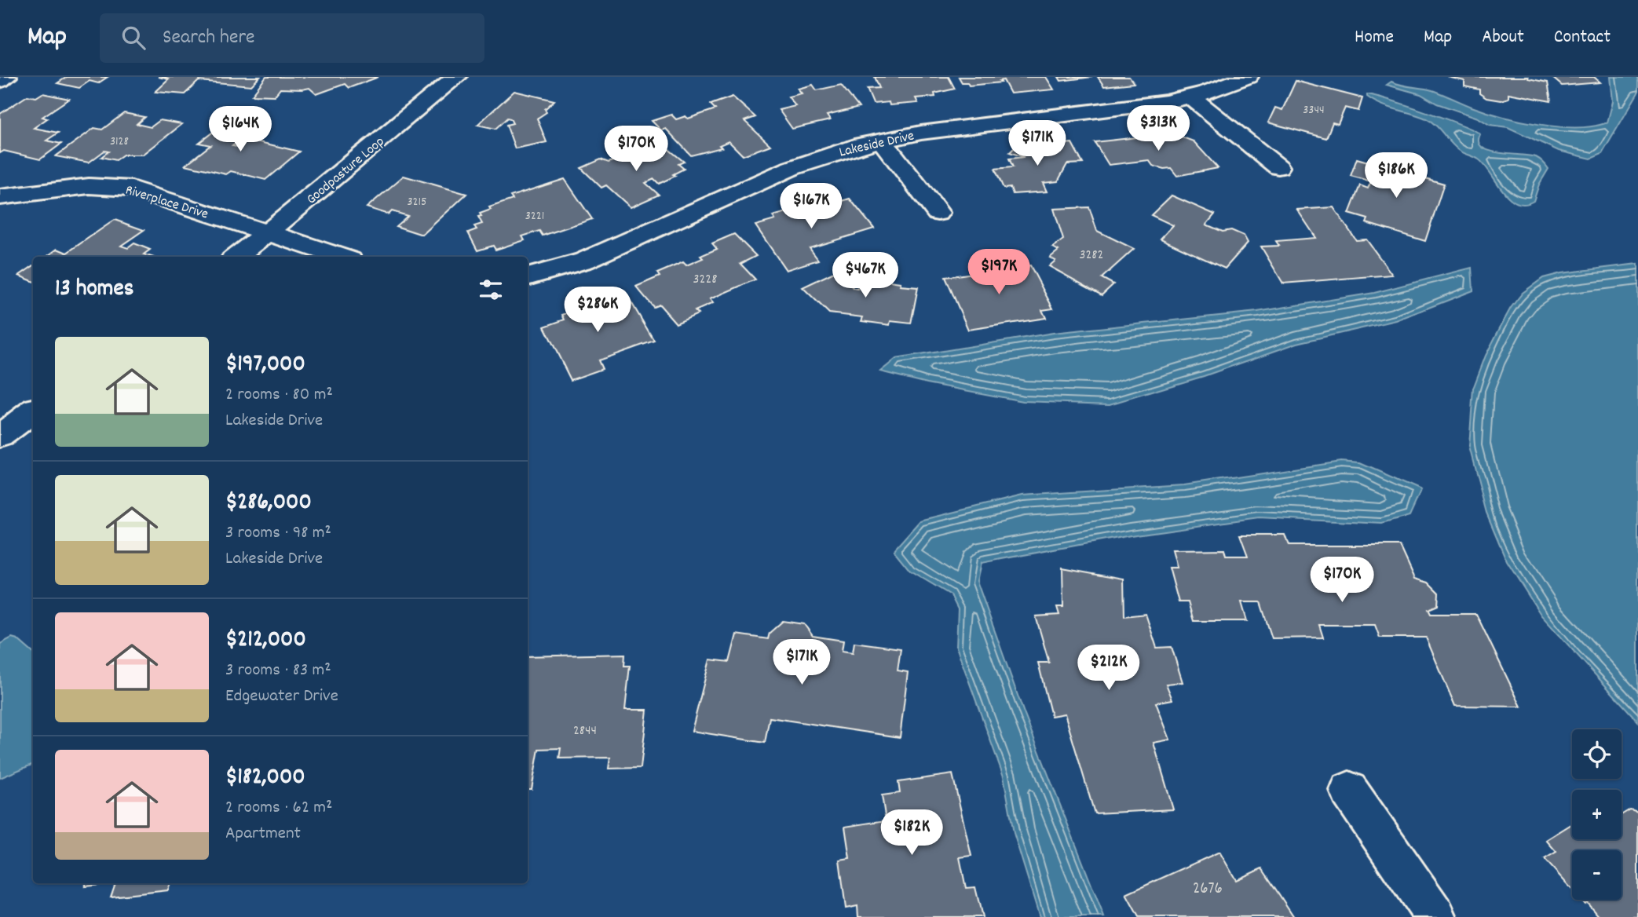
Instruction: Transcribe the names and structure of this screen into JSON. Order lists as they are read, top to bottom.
{
  "streets": {
    "street": ["Lakeside Drive", "Goodpasture Loop", "Riverplace Drive"]
  },
  "crossings": [
    ["Goodpasture Loop", "Riverplace Drive"]
  ],
  "house_numbers": [
    "3344",
    "3128",
    "3215",
    "3221",
    "3282",
    "3228",
    "2844",
    "2676"
  ],
  "page": {
    "header": "Map",
    "search": "Search here",
    "nav": [
      "Home",
      "Map",
      "About",
      "Contact"
    ],
    "price": [
      "$313K",
      "$164K",
      "$171K",
      "$170K",
      "$186K",
      "$167K",
      "$197K",
      "$467K",
      "$286K",
      "$170K",
      "$171K",
      "$212K",
      "$182K"
    ],
    "heading": "13 homes",
    "list": [
      {
        "name": "$197,000",
        "note": "2 rooms · 80 m² · Lakeside Drive"
      },
      {
        "name": "$286,000",
        "note": "3 rooms · 98 m² · Lakeside Drive"
      },
      {
        "name": "$212,000",
        "note": "3 rooms · 83 m² · Edgewater Drive"
      },
      {
        "name": "$182,000",
        "note": "2 rooms · 62 m² · Apartment"
      }
    ],
    "map_buttons": ["+", "−"]
  }
}
